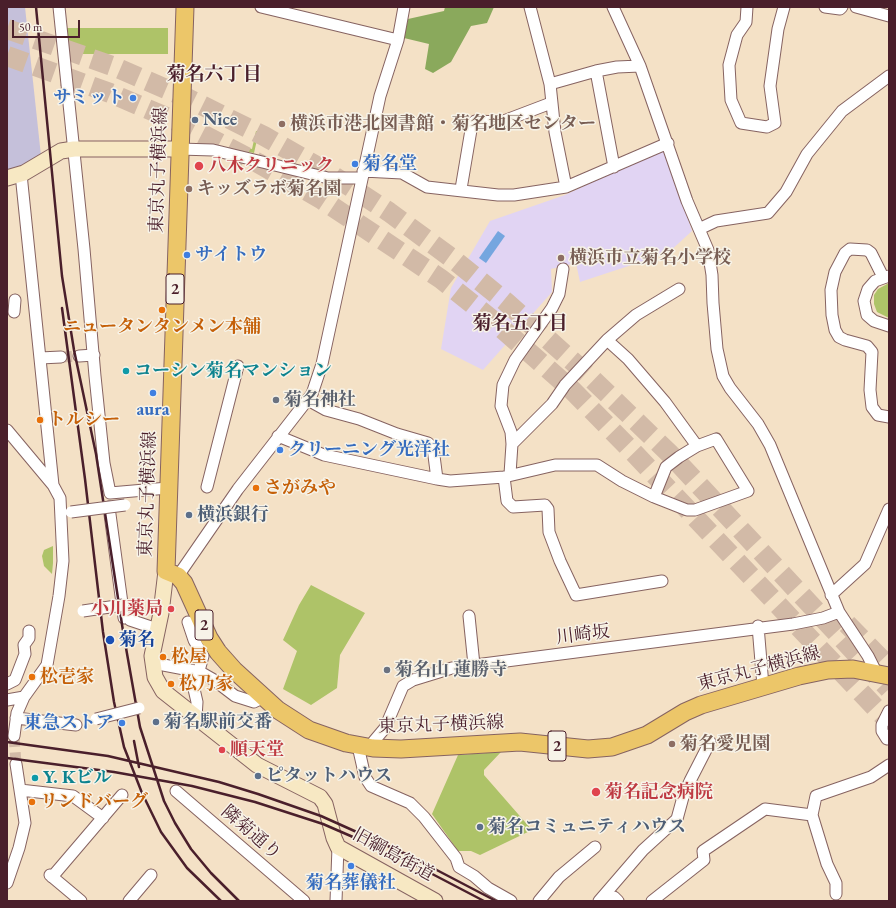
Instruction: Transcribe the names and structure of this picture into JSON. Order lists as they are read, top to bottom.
{
  "streets": {
    "main road": ["東京丸子横浜線", "2"],
    "street": ["川崎坂", "隣菊通り", "旧綱島街道"]
  },
  "crossings": [
    ["東京丸子横浜線", "川崎坂"],
    ["東京丸子横浜線", "旧綱島街道"]
  ],
  "districts": ["菊名六丁目", "菊名五丁目"],
  "places": [
    "サミット",
    "Nice",
    "横浜市港北図書館・菊名地区センター",
    "菊名堂",
    "八木クリニック",
    "キッズラボ菊名園",
    "サイトウ",
    "横浜市立菊名小学校",
    "ニュータンタンメン本舗",
    "コーシン菊名マンション",
    "aura",
    "菊名神社",
    "トルシー",
    "クリーニング光洋社",
    "さがみや",
    "横浜銀行",
    "小川薬局",
    "菊名",
    "松屋",
    "菊名山 蓮勝寺",
    "松壱家",
    "松乃家",
    "菊名駅前交番",
    "東急ストア",
    "菊名愛児園",
    "順天堂",
    "ピタットハウス",
    "Y. Kビル",
    "菊名記念病院",
    "リンドバーグ",
    "菊名コミュニティハウス",
    "菊名葬儀社"
  ],
  "scale_bar": "50 m"
}
